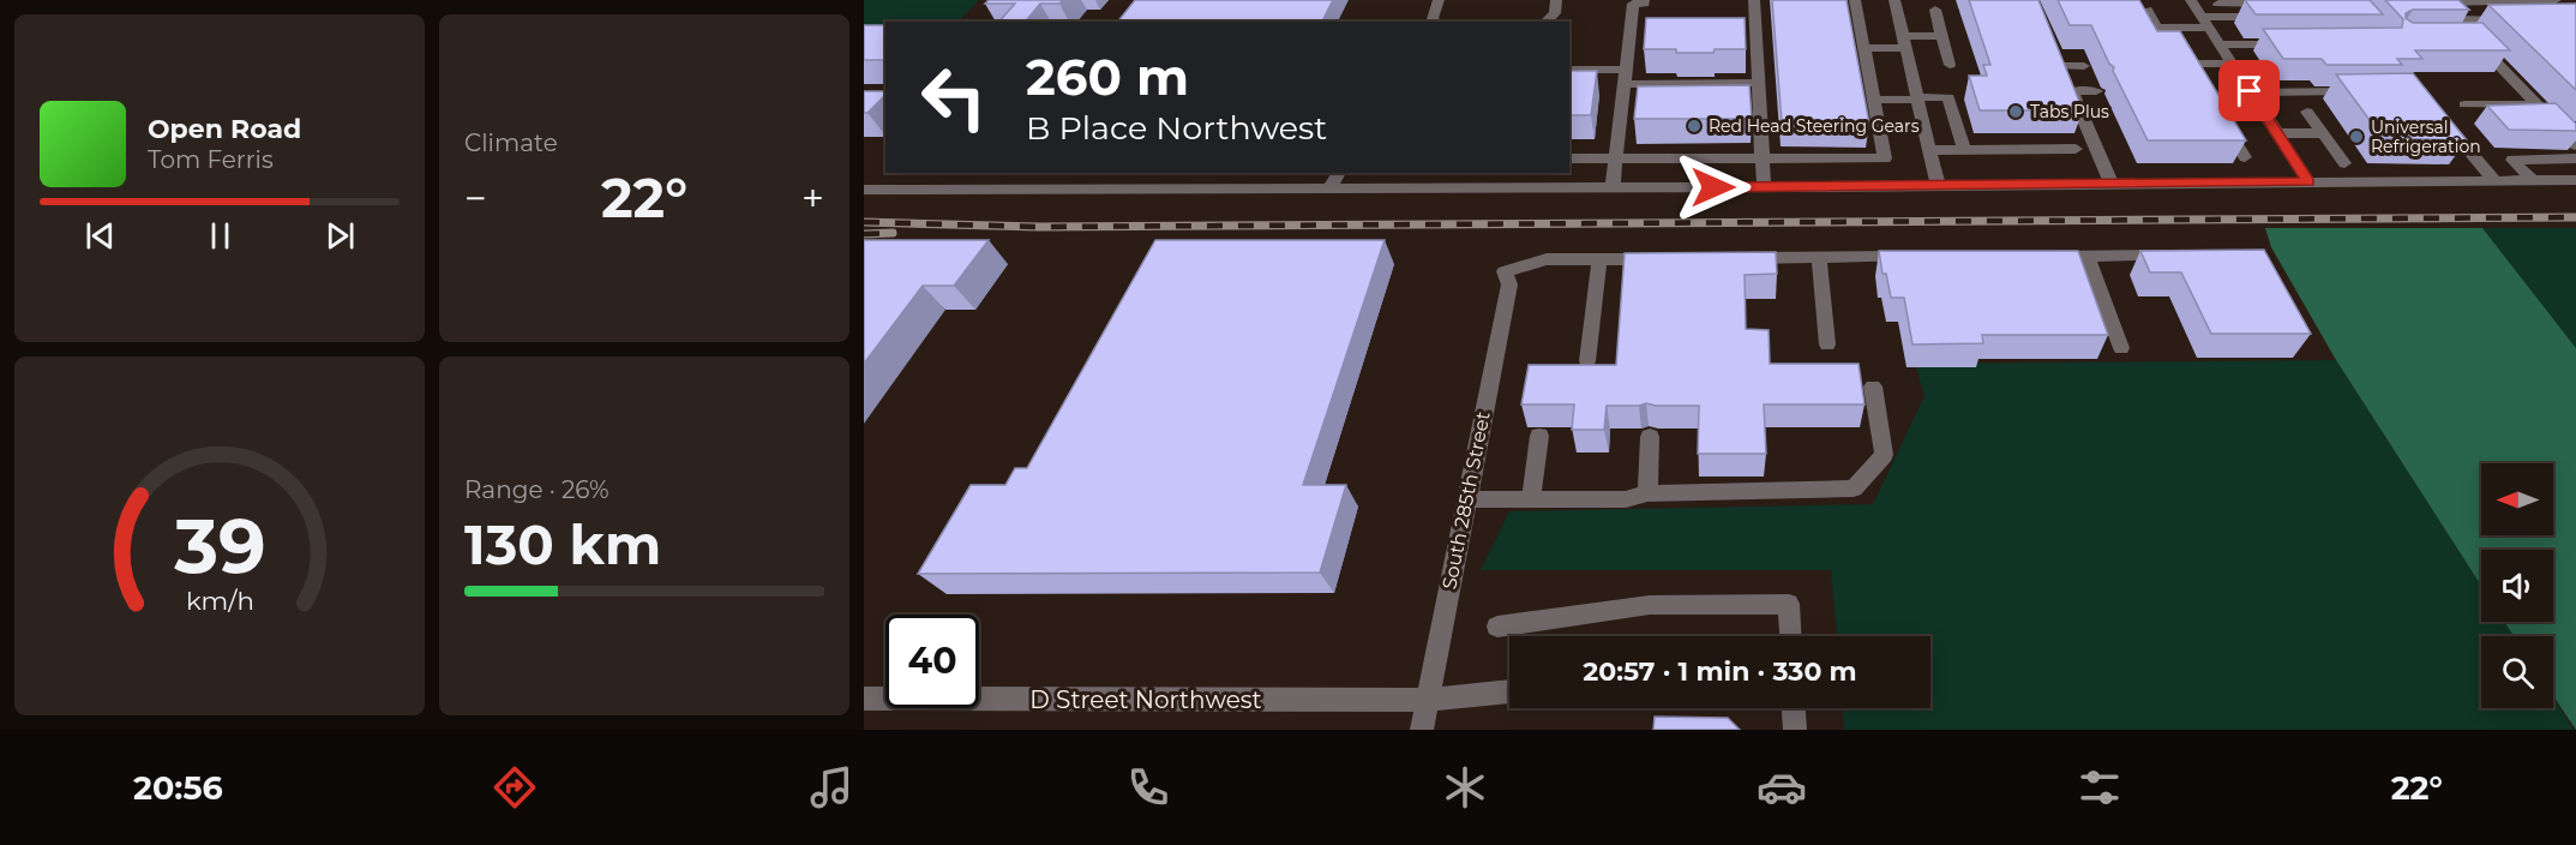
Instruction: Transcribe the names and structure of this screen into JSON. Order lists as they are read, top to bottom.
{
  "streets": {
    "street": ["South 285th Street", "D Street Northwest"]
  },
  "crossings": [
    ["South 285th Street", "D Street Northwest"]
  ],
  "places": ["Tabs Plus", "Red Head Steering Gears", "Universal Refrigeration"],
  "north": "left",
  "page": {
    "tile": [
      "Climate",
      ["Range · 26%", "130 km"]
    ],
    "turn": ["260 m", "B Place Northwest"],
    "song": ["Open Road", "Tom Ferris"],
    "heat": ["−", "22°", "+"],
    "limit": "40",
    "trip": "20:57 · 1 min · 330 m",
    "tabs": ["20:56", "22°"],
    "gauge": ["39", "km/h"]
  }
}
